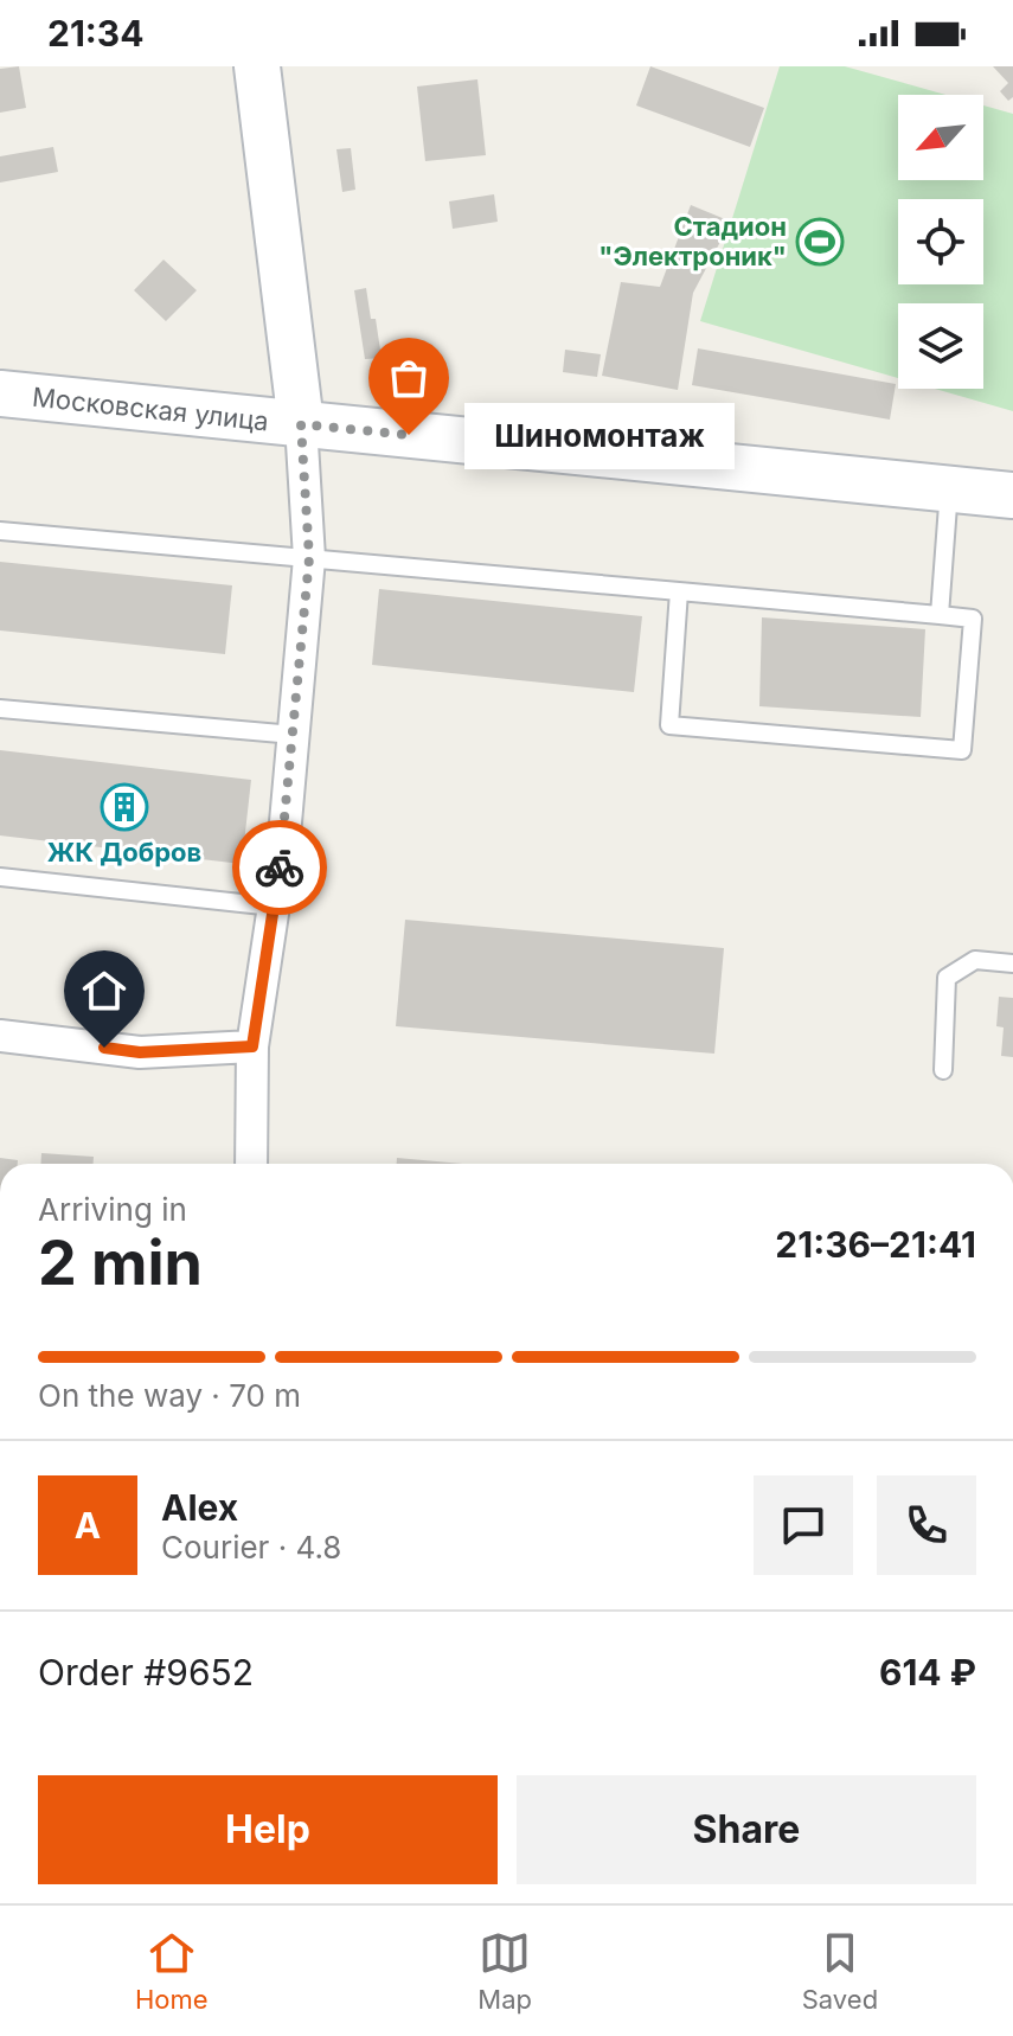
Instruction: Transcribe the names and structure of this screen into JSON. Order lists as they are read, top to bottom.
{
  "streets": {
    "main road": ["Московская улица"]
  },
  "places": {
    "sports": ["Стадион \"Электроник\""],
    "other": ["Шиномонтаж"],
    "building": ["ЖК Добров"]
  },
  "north": "bottom left",
  "page": {
    "status": "21:34",
    "bubble": "Шиномонтаж",
    "heading": ["2 min", "Arriving in", "21:36–21:41"],
    "panel": [
      "Alex",
      "Courier · 4.8",
      "Order #9652",
      "614 ₽"
    ],
    "bar": "On the way · 70 m",
    "round": "A",
    "buttons": ["Help", "Share"],
    "tabs": ["Home", "Map", "Saved"]
  }
}
